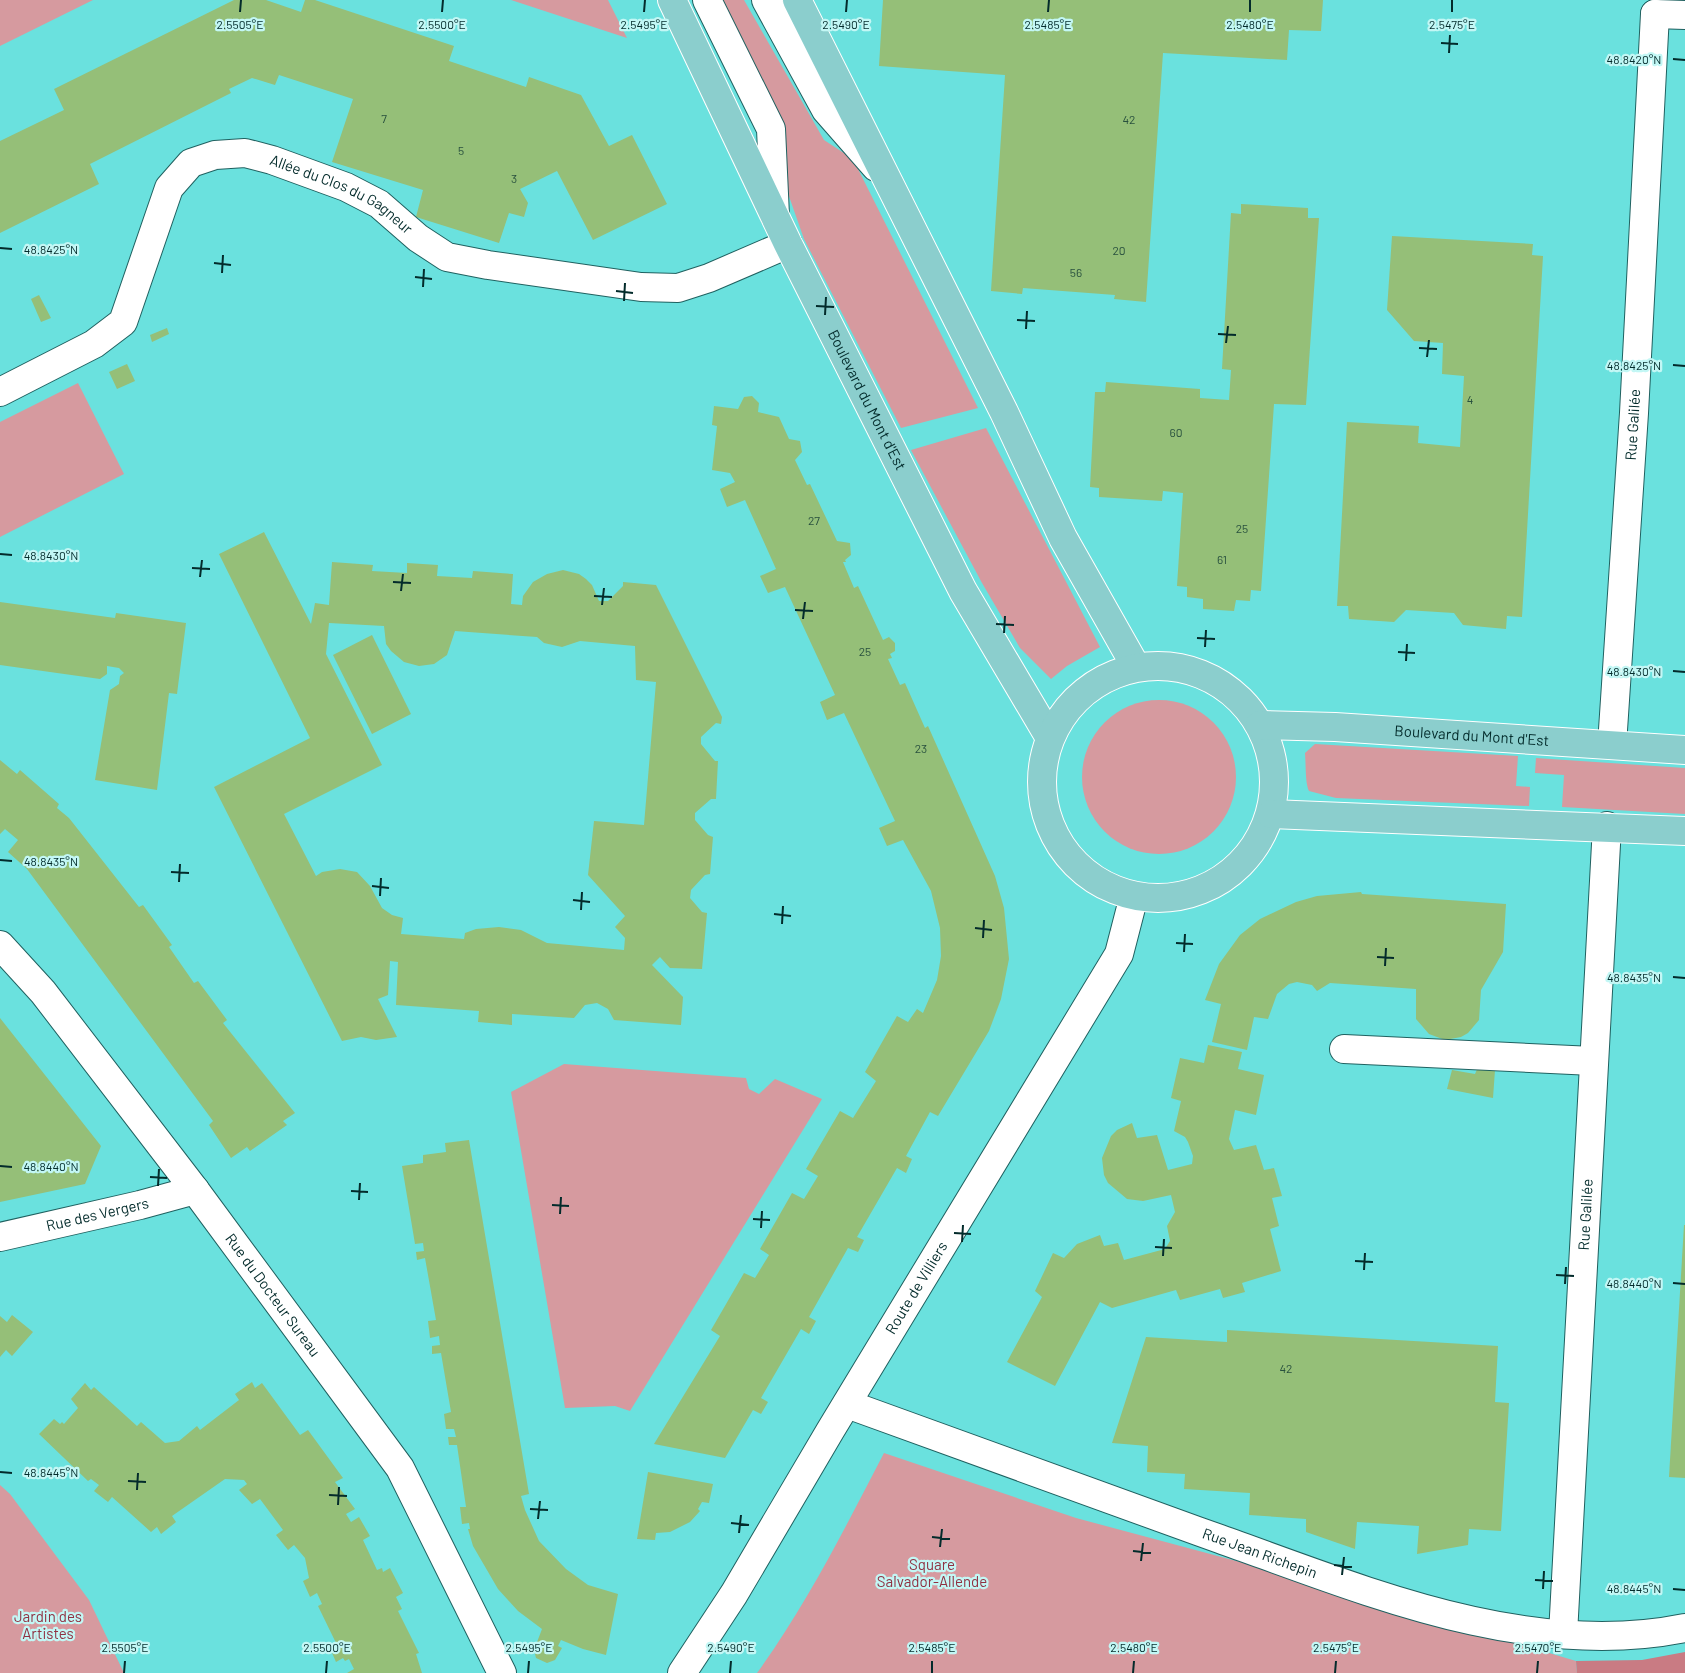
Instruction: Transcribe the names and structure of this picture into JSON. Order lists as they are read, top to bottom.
{
  "streets": {
    "main road": ["Boulevard du Mont d'Est"],
    "street": [
      "Allée du Clos du Gagneur",
      "Rue Galilée",
      "Rue des Vergers",
      "Route de Villiers",
      "Rue du Docteur Sureau",
      "Rue Jean Richepin"
    ]
  },
  "crossings": [
    ["Allée du Clos du Gagneur", "Boulevard du Mont d'Est"],
    ["Boulevard du Mont d'Est", "Rue Galilée"],
    ["Rue Galilée", "Rue Jean Richepin"],
    ["Rue des Vergers", "Rue du Docteur Sureau"],
    ["Route de Villiers", "Rue Jean Richepin"]
  ],
  "parks": ["Square Salvador-Allende", "Jardin des Artistes"],
  "house_numbers": [
    "7",
    "42",
    "5",
    "3",
    "20",
    "56",
    "4",
    "60",
    "27",
    "25",
    "61",
    "25",
    "23",
    "42"
  ],
  "coordinates": [
    "2.5505°E",
    "2.5500°E",
    "2.5495°E",
    "2.5490°E",
    "2.5485°E",
    "2.5480°E",
    "2.5475°E",
    "48.8420°N",
    "48.8425°N",
    "48.8430°N",
    "48.8435°N",
    "48.8440°N",
    "48.8445°N",
    "2.5470°E"
  ]
}
